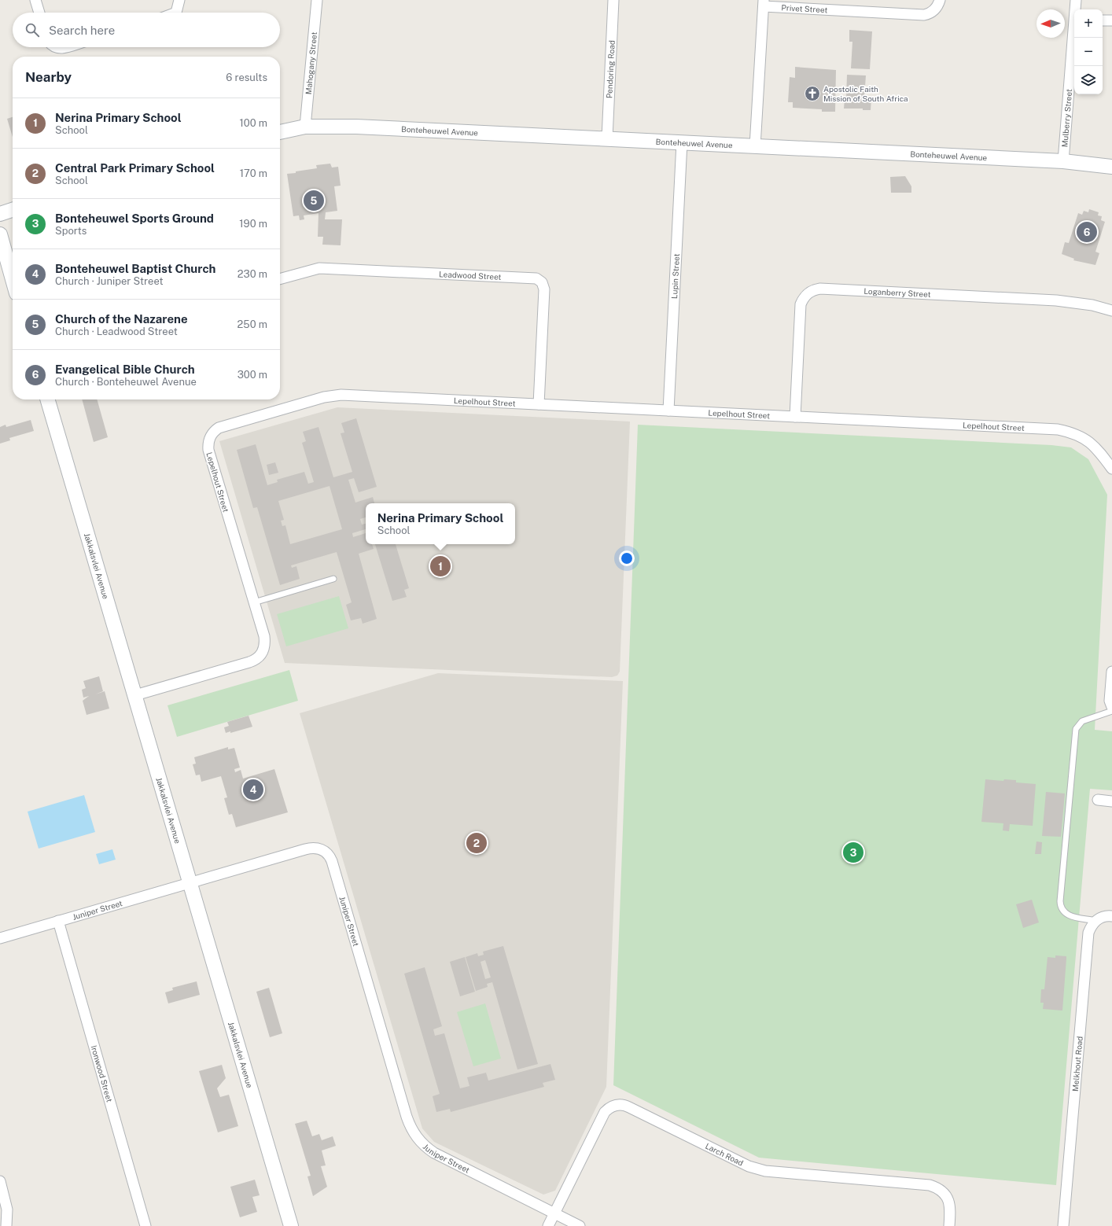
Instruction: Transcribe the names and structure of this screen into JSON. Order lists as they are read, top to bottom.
{
  "streets": {
    "street": [
      "Privet Street",
      "Mahogany Street",
      "Pendoring Road",
      "Mulberry Street",
      "Bonteheuwel Avenue",
      "Leadwood Street",
      "Lupin Street",
      "Loganberry Street",
      "Lepelhout Street",
      "Jakkalsvlei Avenue",
      "Juniper Street",
      "Melkhout Road",
      "Ironwood Street",
      "Larch Road"
    ]
  },
  "crossings": [
    ["Privet Street", "Bonteheuwel Avenue"],
    ["Mahogany Street", "Bonteheuwel Avenue"],
    ["Pendoring Road", "Bonteheuwel Avenue"],
    ["Mulberry Street", "Bonteheuwel Avenue"],
    ["Bonteheuwel Avenue", "Lupin Street"],
    ["Leadwood Street", "Lepelhout Street"],
    ["Lupin Street", "Lepelhout Street"],
    ["Loganberry Street", "Lepelhout Street"],
    ["Lepelhout Street", "Jakkalsvlei Avenue"],
    ["Jakkalsvlei Avenue", "Juniper Street"],
    ["Juniper Street", "Ironwood Street"],
    ["Juniper Street", "Larch Road"]
  ],
  "places": {
    "church": ["Apostolic Faith Mission of South Africa"]
  },
  "north": "left",
  "page": {
    "map_buttons": ["+", "−"],
    "search": "Search here",
    "heading": ["Nearby", "6 results"],
    "list": [
      {
        "mark": "1",
        "name": "Nerina Primary School",
        "note": "School",
        "value": "100 m"
      },
      {
        "mark": "2",
        "name": "Central Park Primary School",
        "note": "School",
        "value": "170 m"
      },
      {
        "mark": "3",
        "name": "Bonteheuwel Sports Ground",
        "note": "Sports",
        "value": "190 m"
      },
      {
        "mark": "4",
        "name": "Bonteheuwel Baptist Church",
        "note": "Church · Juniper Street",
        "value": "230 m"
      },
      {
        "mark": "5",
        "name": "Church of the Nazarene",
        "note": "Church · Leadwood Street",
        "value": "250 m"
      },
      {
        "mark": "6",
        "name": "Evangelical Bible Church",
        "note": "Church · Bonteheuwel Avenue",
        "value": "300 m"
      }
    ],
    "pins": [
      "5",
      "6",
      "1",
      "4",
      "2",
      "3"
    ],
    "popup": ["Nerina Primary School", "School"]
  }
}
